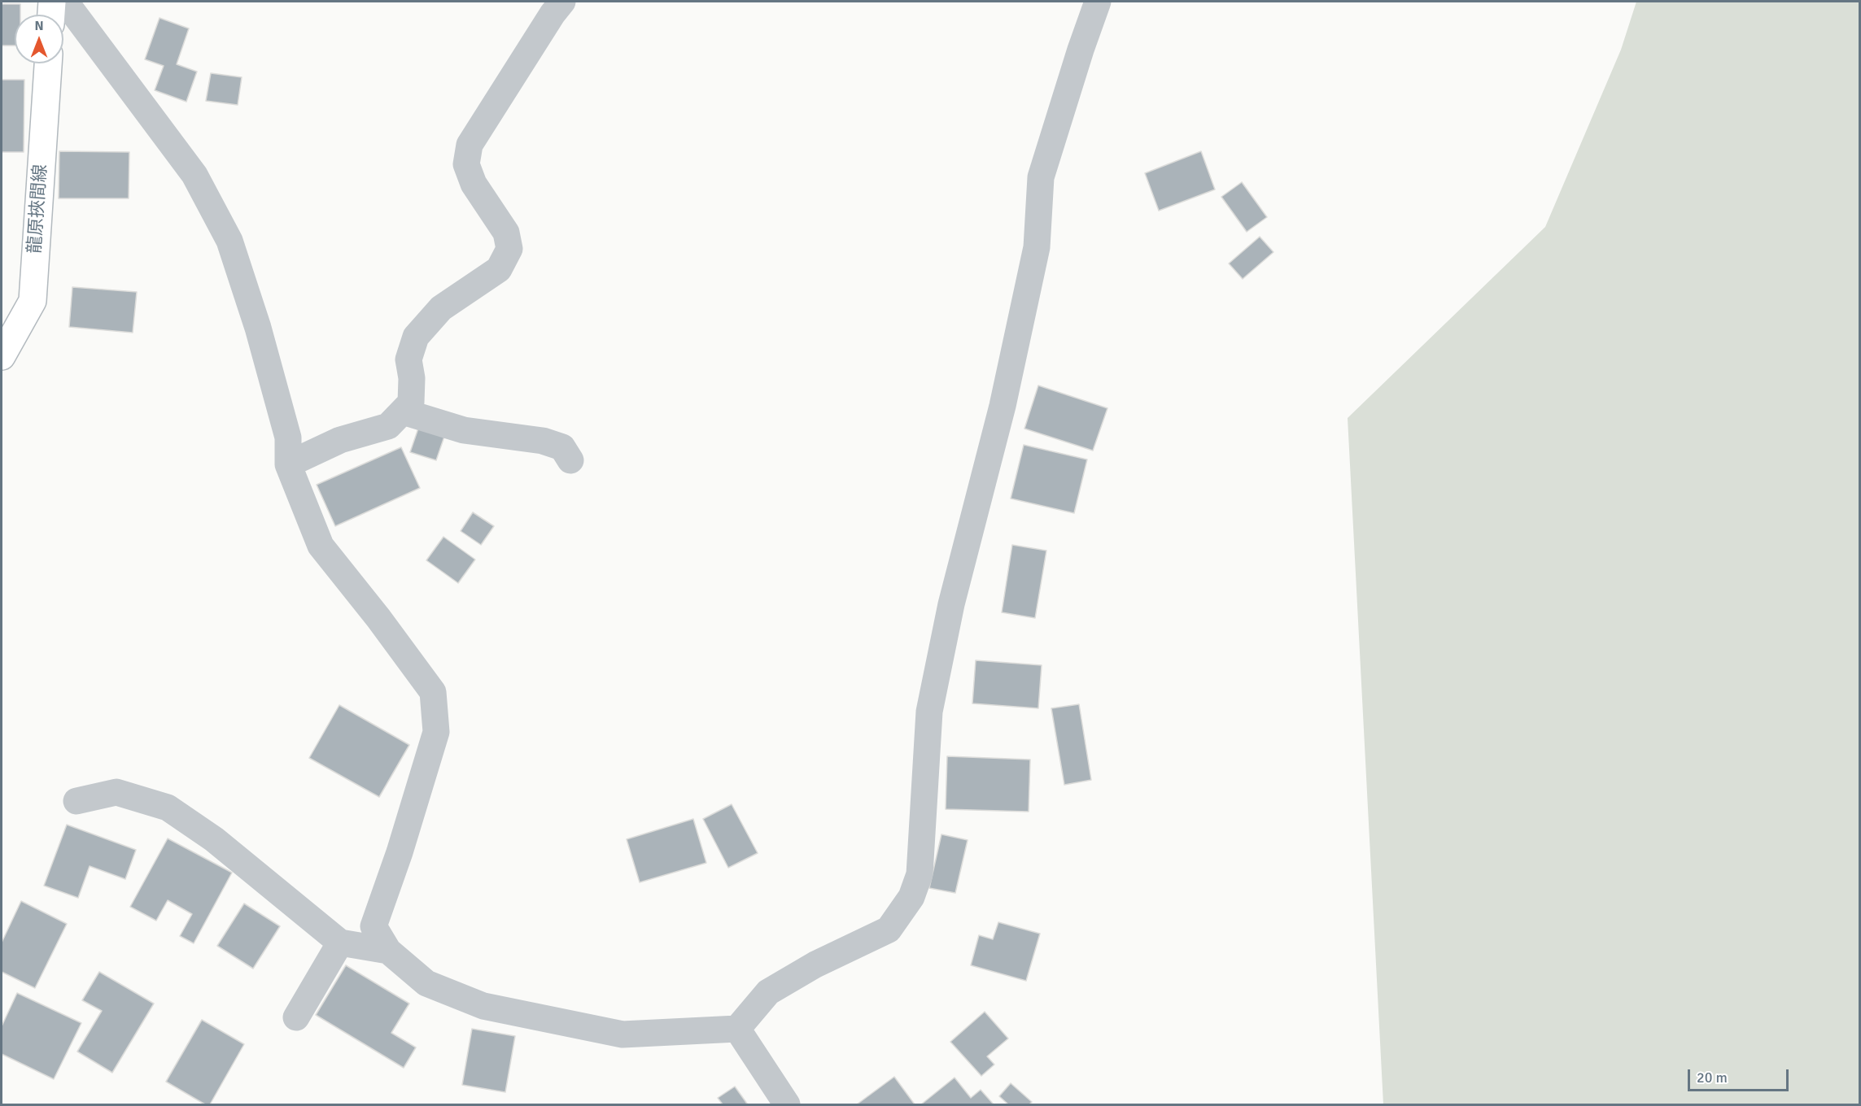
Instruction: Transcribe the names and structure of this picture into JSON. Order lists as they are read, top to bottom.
{
  "streets": {
    "main road": ["龍原挾間線"]
  },
  "scale_bar": "20 m",
  "north": "top"
}
